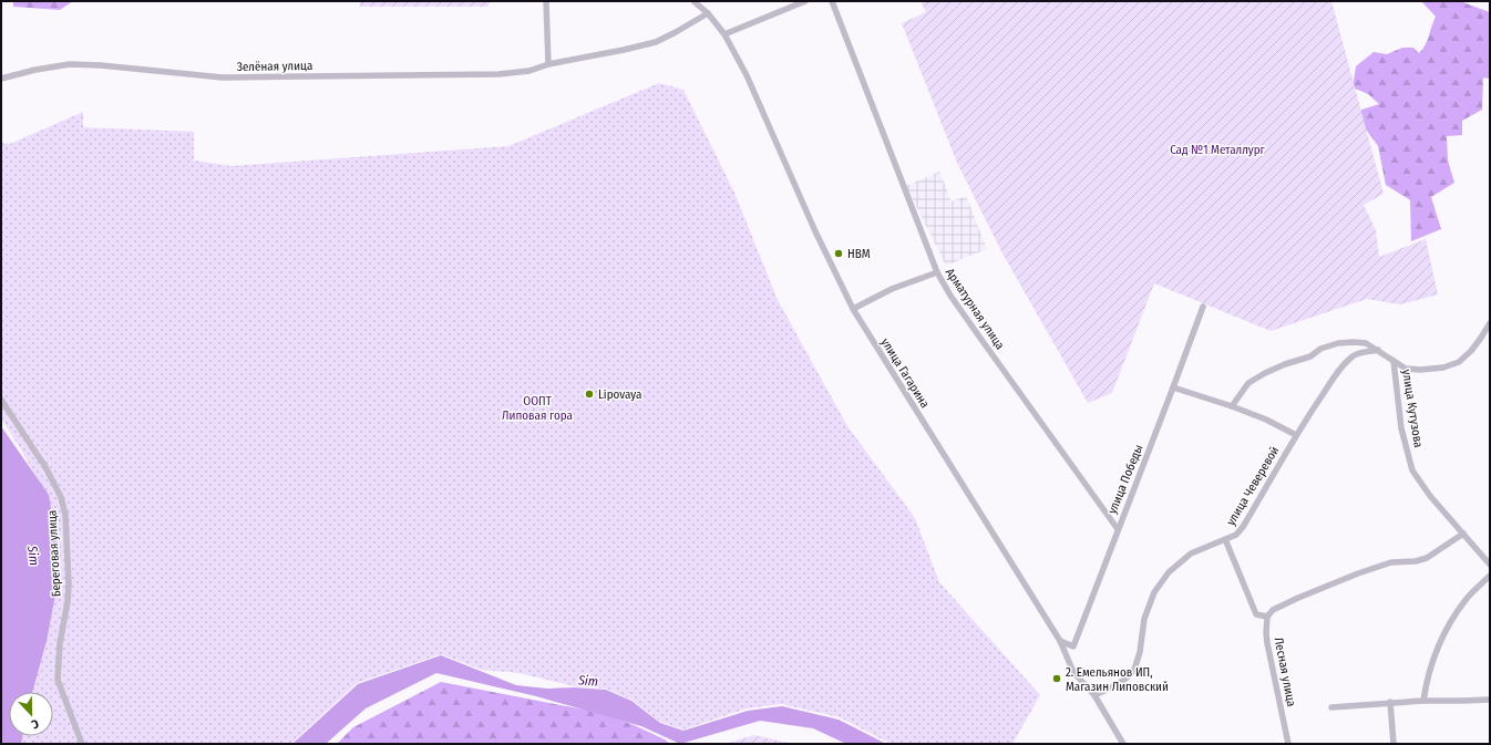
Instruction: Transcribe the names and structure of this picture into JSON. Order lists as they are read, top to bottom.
{
  "streets": {
    "street": [
      "Зелёная улица",
      "Арматурная улица",
      "улица Гагарина",
      "улица Кутузова",
      "улица Победы",
      "улица Чеверевой",
      "Береговая улица",
      "Лесная улица"
    ]
  },
  "crossings": [
    ["Зелёная улица", "улица Гагарина"],
    ["Арматурная улица", "улица Победы"],
    ["улица Гагарина", "улица Победы"],
    ["улица Гагарина", "улица Чеверевой"]
  ],
  "water": ["Sim"],
  "parks": ["Сад №1 Металлург", "ООПТ Липовая гора"],
  "places": ["НВМ", "Lipovaya", "2. Емельянов ИП, Магазин Липовский"],
  "north": "bottom"
}
